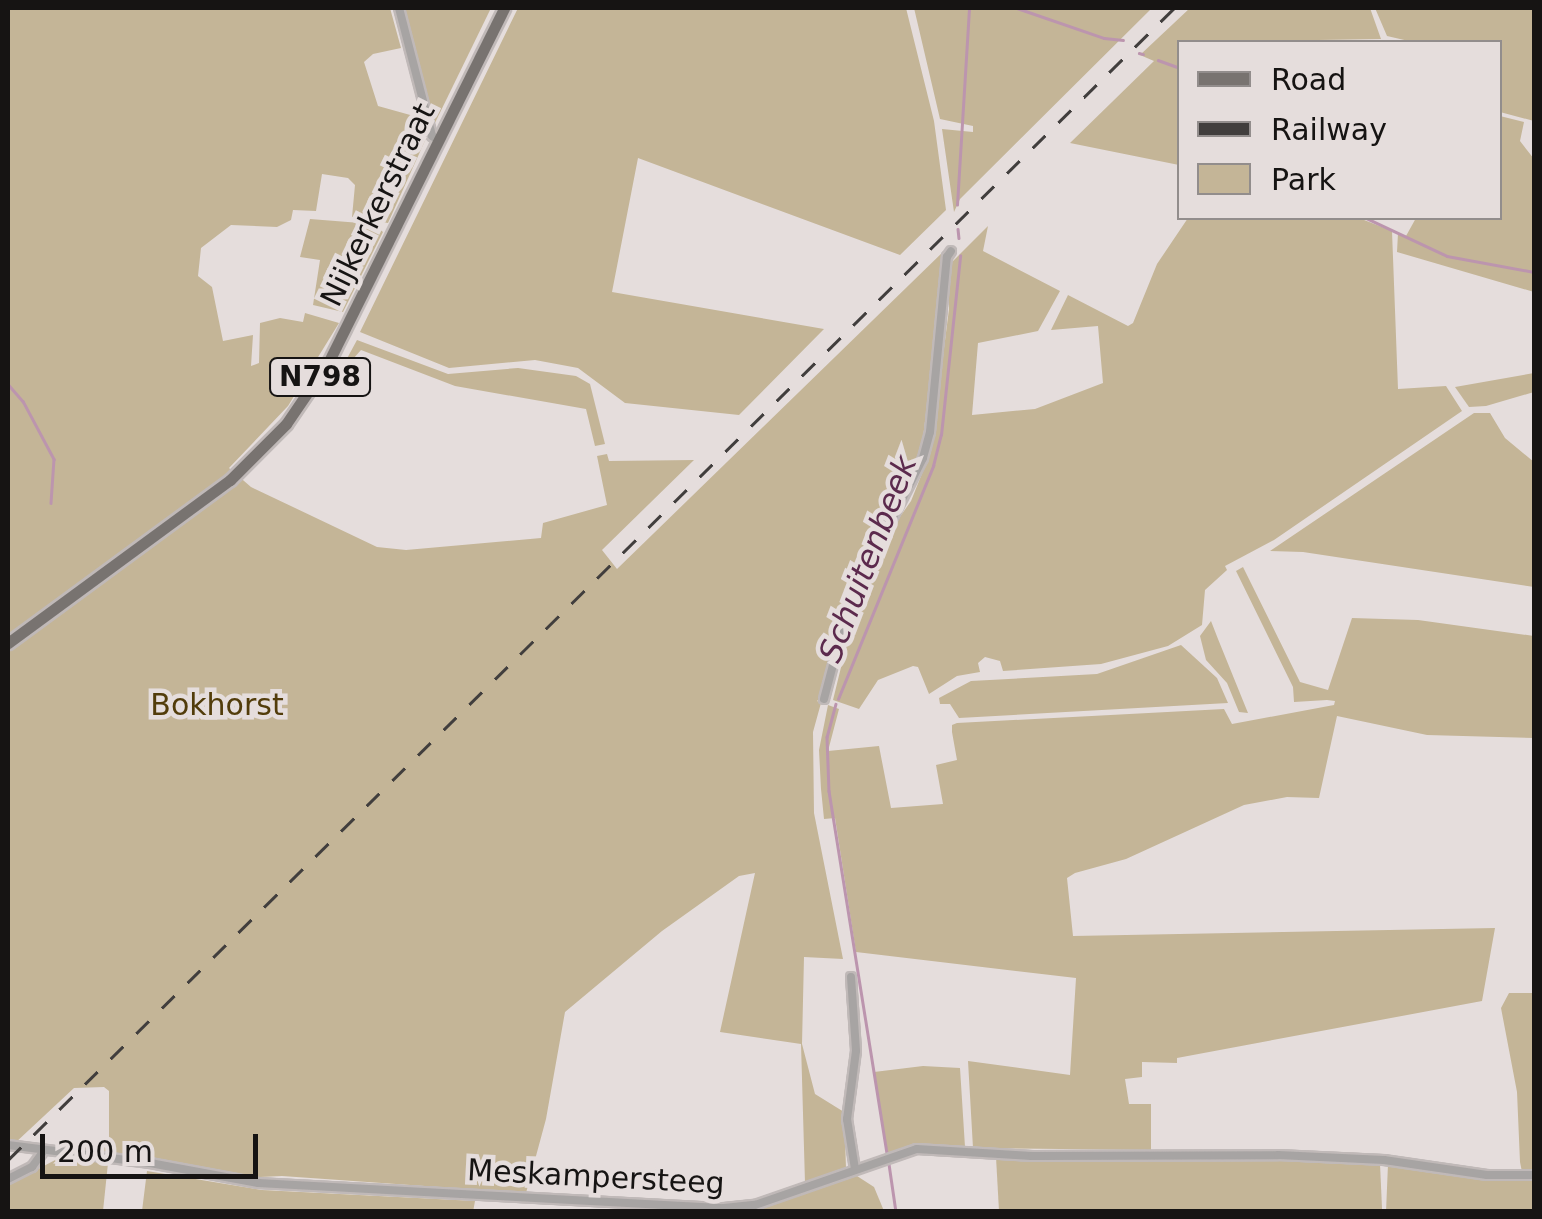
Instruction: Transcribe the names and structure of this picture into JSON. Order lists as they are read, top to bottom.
{
  "streets": {
    "main road": ["Nijkerkerstraat", "N798"],
    "street": ["Meskampersteeg"]
  },
  "water": ["Schuitenbeek"],
  "parks": ["Bokhorst"],
  "legend": ["Road", "Railway", "Park"],
  "scale_bar": "200 m"
}
